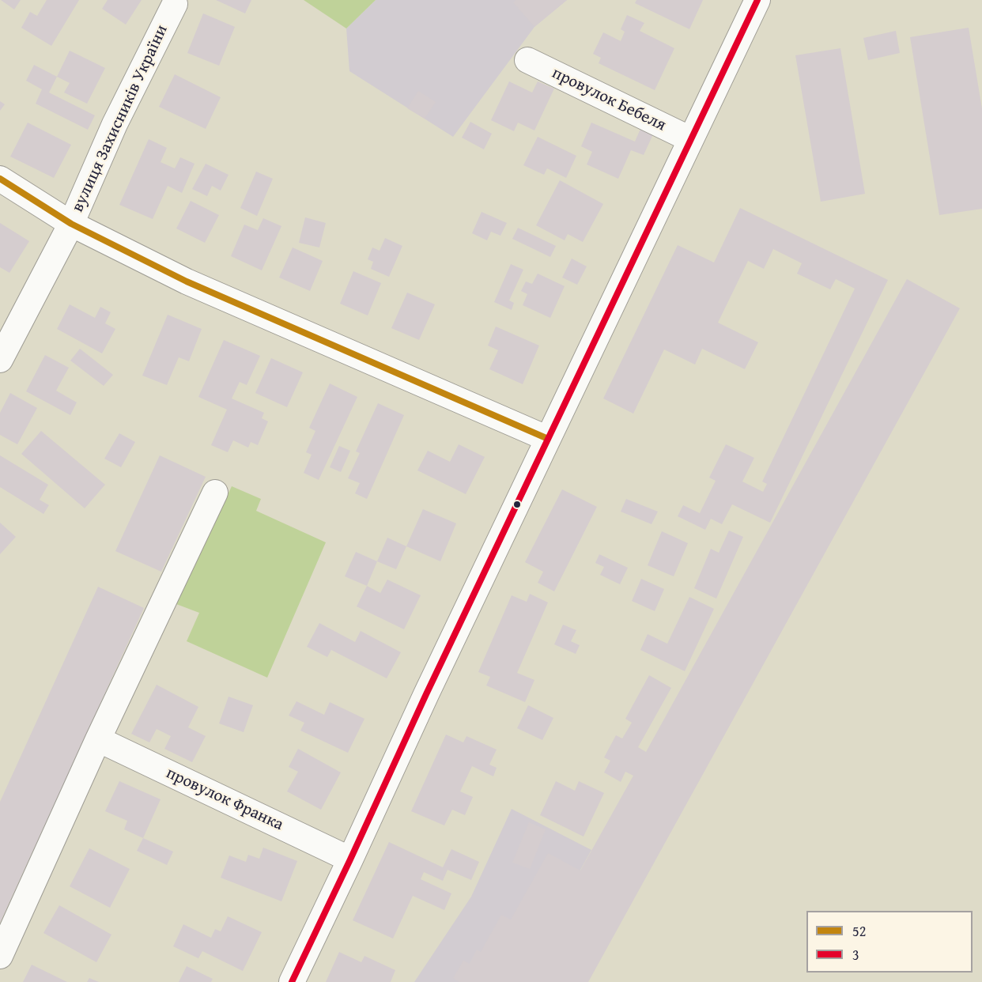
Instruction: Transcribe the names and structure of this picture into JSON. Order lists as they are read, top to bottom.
{
  "streets": {
    "street": ["провулок Бебеля", "вулиця Захисників України", "провулок Франка"]
  },
  "lines": ["transit line 3", "transit line 52"],
  "legend": ["52", "3"]
}
